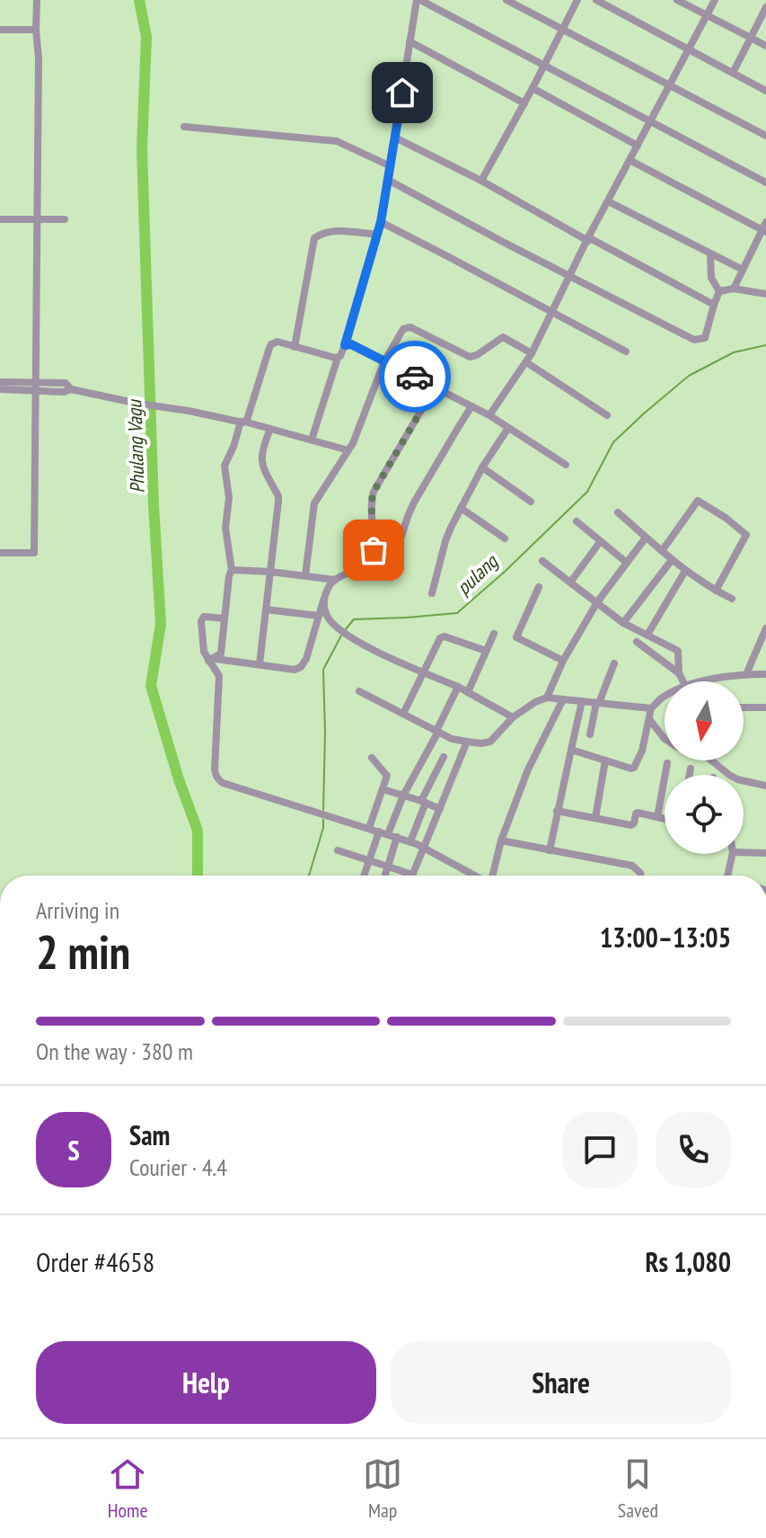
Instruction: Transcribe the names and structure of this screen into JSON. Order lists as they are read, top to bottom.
{
  "water": ["Phulang Vagu", "pulang"],
  "north": "bottom",
  "page": {
    "heading": ["2 min", "Arriving in", "13:00–13:05"],
    "panel": [
      "Sam",
      "Courier · 4.4",
      "Order #4658",
      "Rs 1,080"
    ],
    "bar": "On the way · 380 m",
    "round": "S",
    "buttons": ["Help", "Share"],
    "tabs": ["Home", "Map", "Saved"]
  }
}
